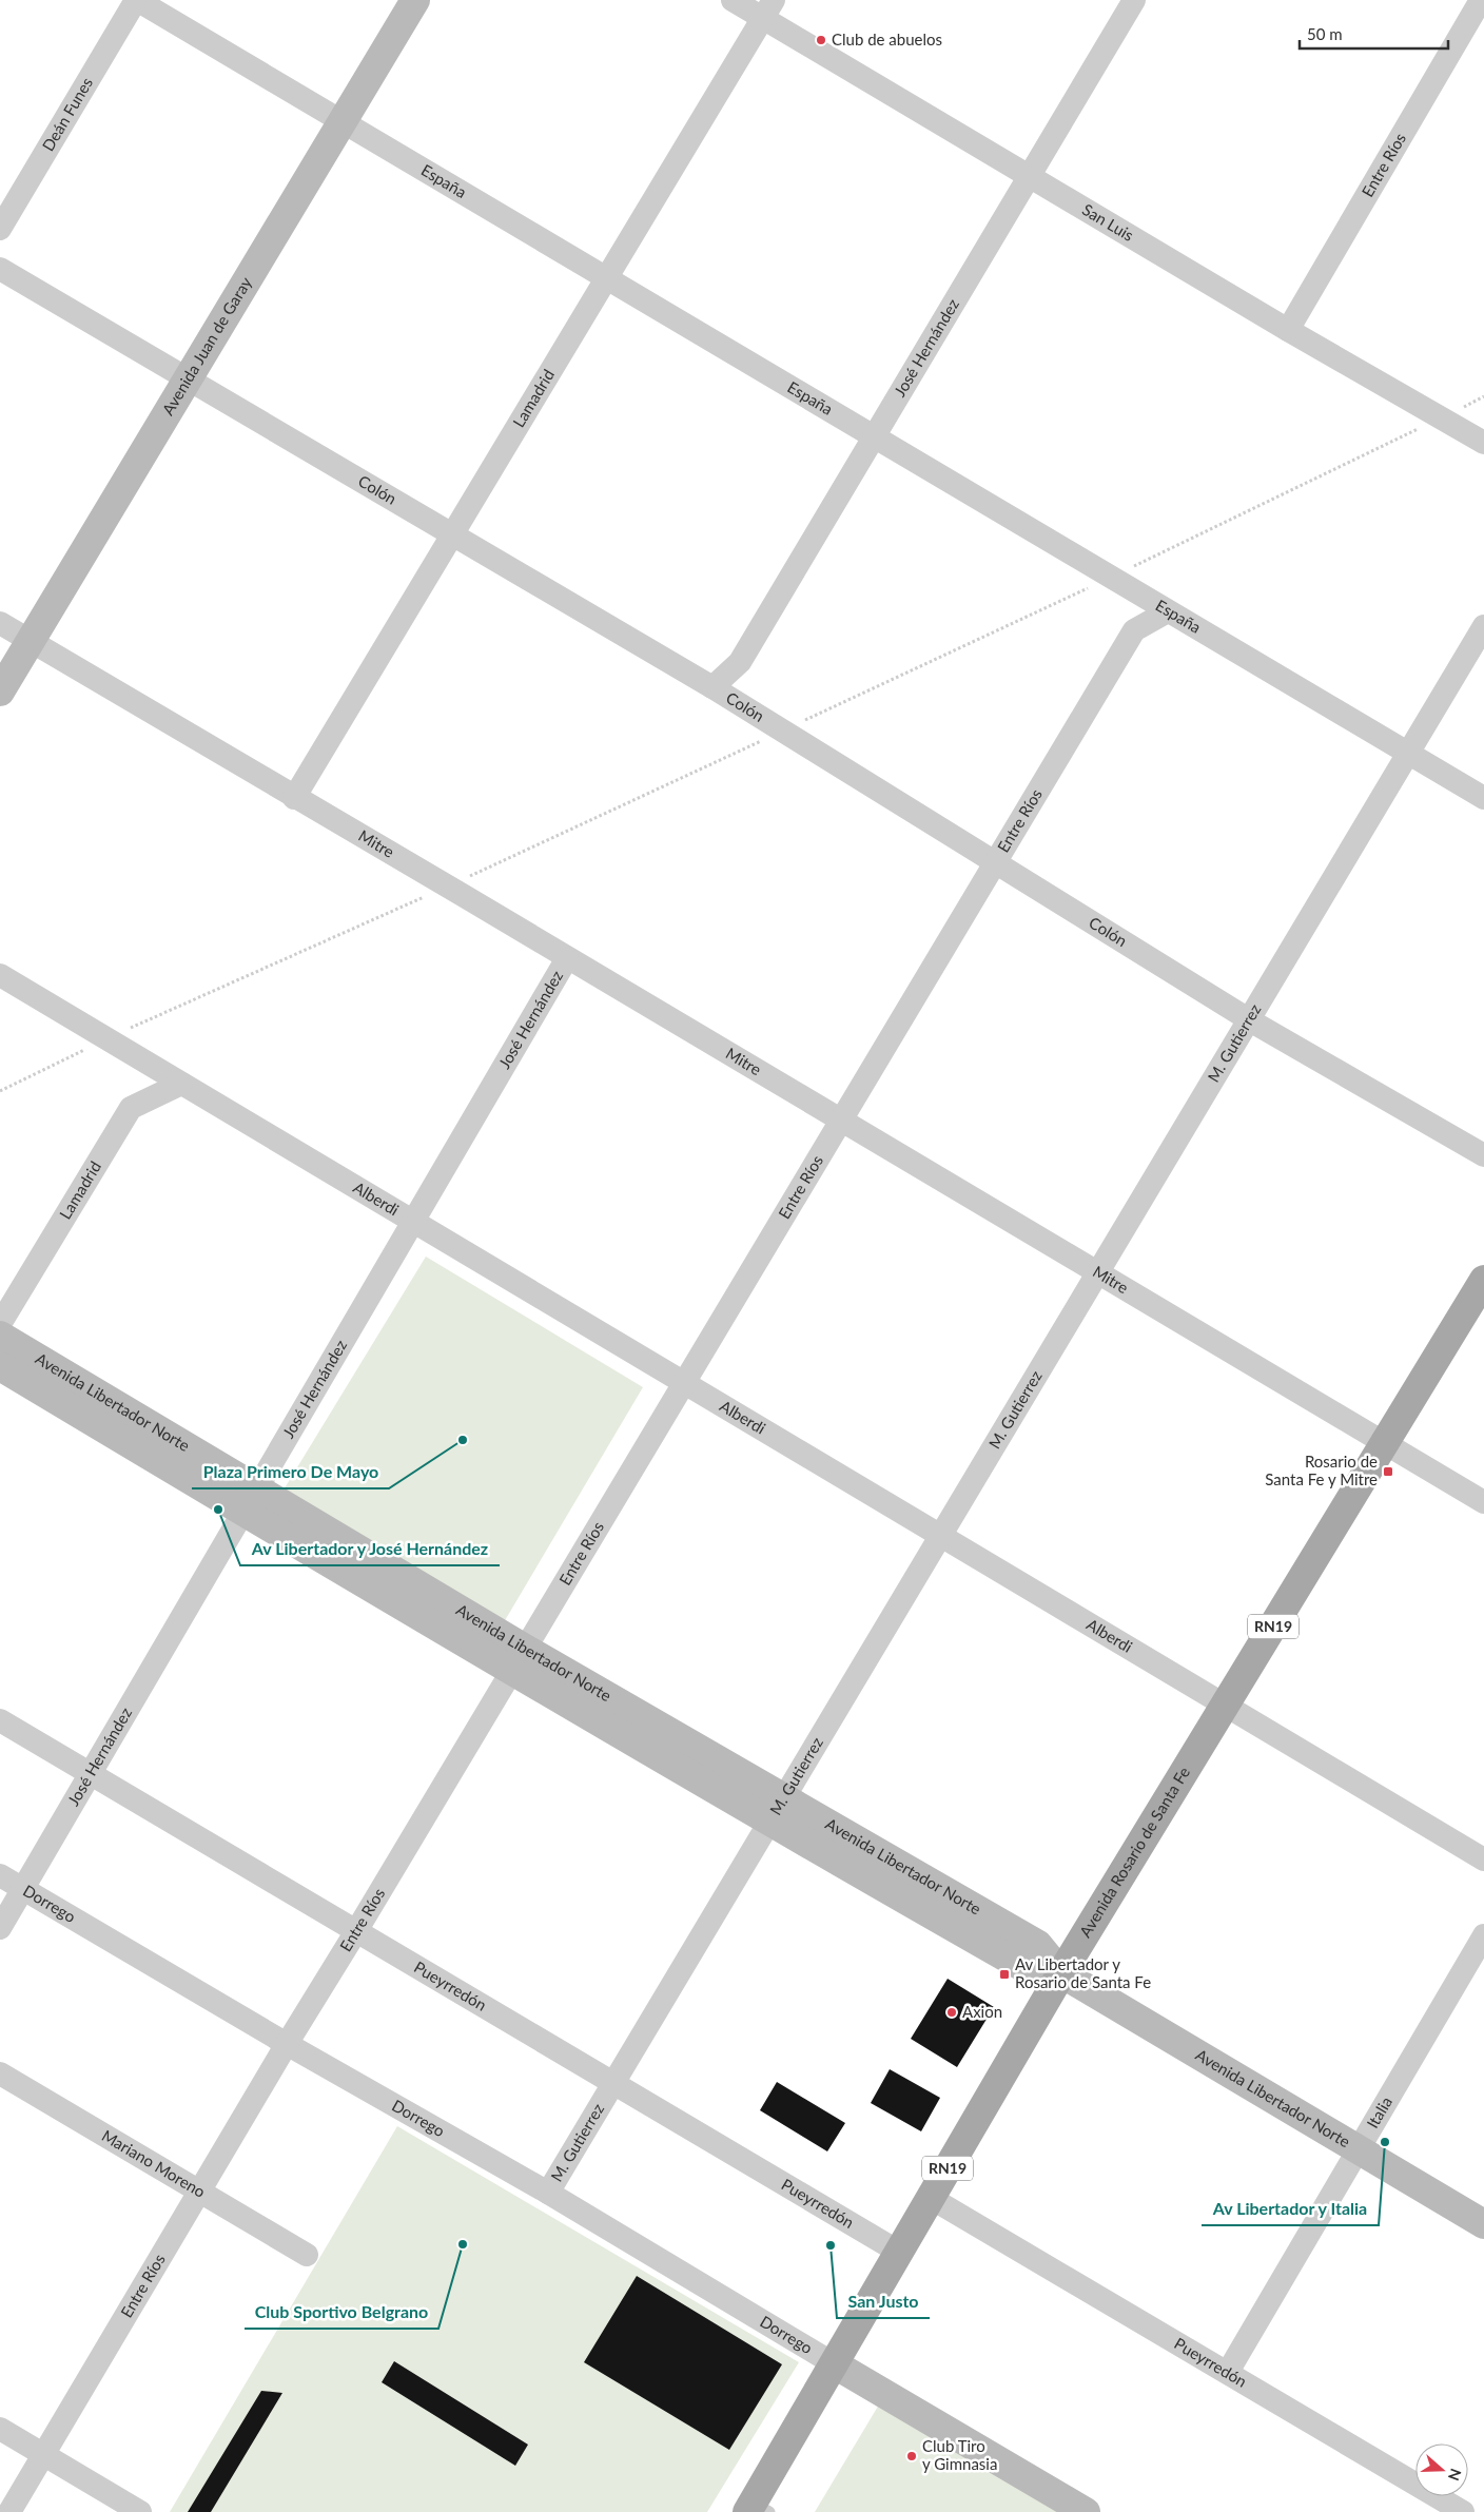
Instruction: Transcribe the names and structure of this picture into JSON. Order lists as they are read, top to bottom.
{
  "streets": {
    "main road": [
      "Avenida Juan de Garay",
      "Avenida Libertador Norte",
      "RN19",
      "Avenida Rosario de Santa Fe"
    ],
    "street": [
      "Deán Funes",
      "Entre Ríos",
      "España",
      "San Luis",
      "José Hernández",
      "Lamadrid",
      "Colón",
      "Mitre",
      "M. Gutierrez",
      "Alberdi",
      "Dorrego",
      "Pueyrredón",
      "Italia",
      "Mariano Moreno"
    ]
  },
  "crossings": [
    ["Deán Funes", "España"],
    ["Entre Ríos", "España"],
    ["Entre Ríos", "San Luis"],
    ["Entre Ríos", "Colón"],
    ["Entre Ríos", "Mitre"],
    ["Entre Ríos", "Alberdi"],
    ["Entre Ríos", "Avenida Libertador Norte"],
    ["Entre Ríos", "Dorrego"],
    ["Entre Ríos", "Pueyrredón"],
    ["Entre Ríos", "Mariano Moreno"],
    ["España", "Avenida Juan de Garay"],
    ["España", "José Hernández"],
    ["España", "Lamadrid"],
    ["España", "M. Gutierrez"],
    ["San Luis", "José Hernández"],
    ["San Luis", "Lamadrid"],
    ["Avenida Juan de Garay", "Colón"],
    ["Avenida Juan de Garay", "Mitre"],
    ["José Hernández", "Colón"],
    ["José Hernández", "Mitre"],
    ["José Hernández", "Alberdi"],
    ["José Hernández", "Avenida Libertador Norte"],
    ["José Hernández", "Dorrego"],
    ["José Hernández", "Pueyrredón"],
    ["Lamadrid", "Colón"],
    ["Lamadrid", "Mitre"],
    ["Lamadrid", "Alberdi"],
    ["Colón", "M. Gutierrez"],
    ["Mitre", "M. Gutierrez"],
    ["Mitre", "Avenida Rosario de Santa Fe"],
    ["M. Gutierrez", "Alberdi"],
    ["M. Gutierrez", "Avenida Libertador Norte"],
    ["M. Gutierrez", "Dorrego"],
    ["M. Gutierrez", "Pueyrredón"],
    ["Alberdi", "Avenida Rosario de Santa Fe"],
    ["Avenida Libertador Norte", "Avenida Rosario de Santa Fe"],
    ["Avenida Libertador Norte", "Italia"],
    ["Avenida Rosario de Santa Fe", "Dorrego"],
    ["Avenida Rosario de Santa Fe", "Pueyrredón"],
    ["Pueyrredón", "Italia"]
  ],
  "places": {
    "other": [
      "Club de abuelos",
      "Plaza Primero De Mayo",
      "Av Libertador y José Hernández",
      "Axion",
      "Av Libertador y Italia",
      "Club Sportivo Belgrano",
      "San Justo",
      "Club Tiro y Gimnasia"
    ],
    "transit": ["Rosario de Santa Fe y Mitre", "Av Libertador y Rosario de Santa Fe"]
  },
  "scale_bar": "50 m",
  "north": "right"
}
